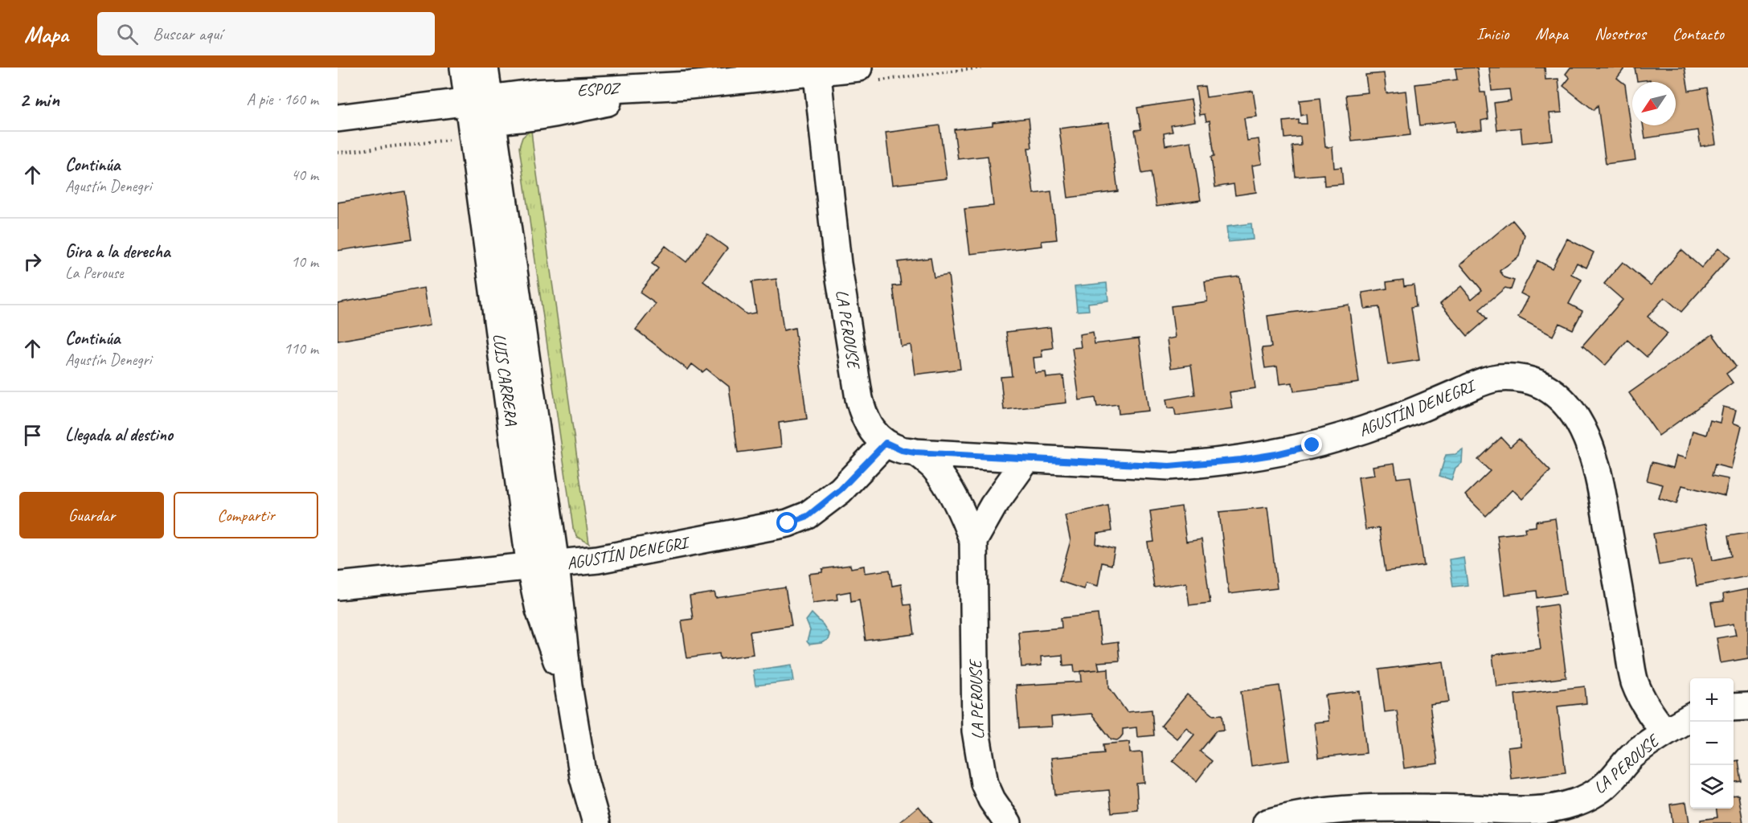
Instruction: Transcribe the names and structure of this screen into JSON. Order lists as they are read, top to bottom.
{
  "streets": {
    "street": [
      "ESPOZ",
      "LA PEROUSE",
      "LUIS CARRERA",
      "AGUSTÍN DENEGRI"
    ]
  },
  "crossings": [
    ["ESPOZ", "LA PEROUSE"],
    ["ESPOZ", "LUIS CARRERA"],
    ["LA PEROUSE", "AGUSTÍN DENEGRI"],
    ["LUIS CARRERA", "AGUSTÍN DENEGRI"]
  ],
  "north": "bottom left",
  "page": {
    "header": "Mapa",
    "search": "Buscar aquí",
    "nav": [
      "Inicio",
      "Mapa",
      "Nosotros",
      "Contacto"
    ],
    "heading": ["2 min", "A pie · 160 m"],
    "list": [
      ["Continúa", "Agustín Denegri", "40 m"],
      ["Gira a la derecha", "La Perouse", "10 m"],
      ["Continúa", "Agustín Denegri", "110 m"],
      "Llegada al destino"
    ],
    "buttons": ["Guardar", "Compartir"],
    "map_buttons": ["+", "−"]
  }
}
